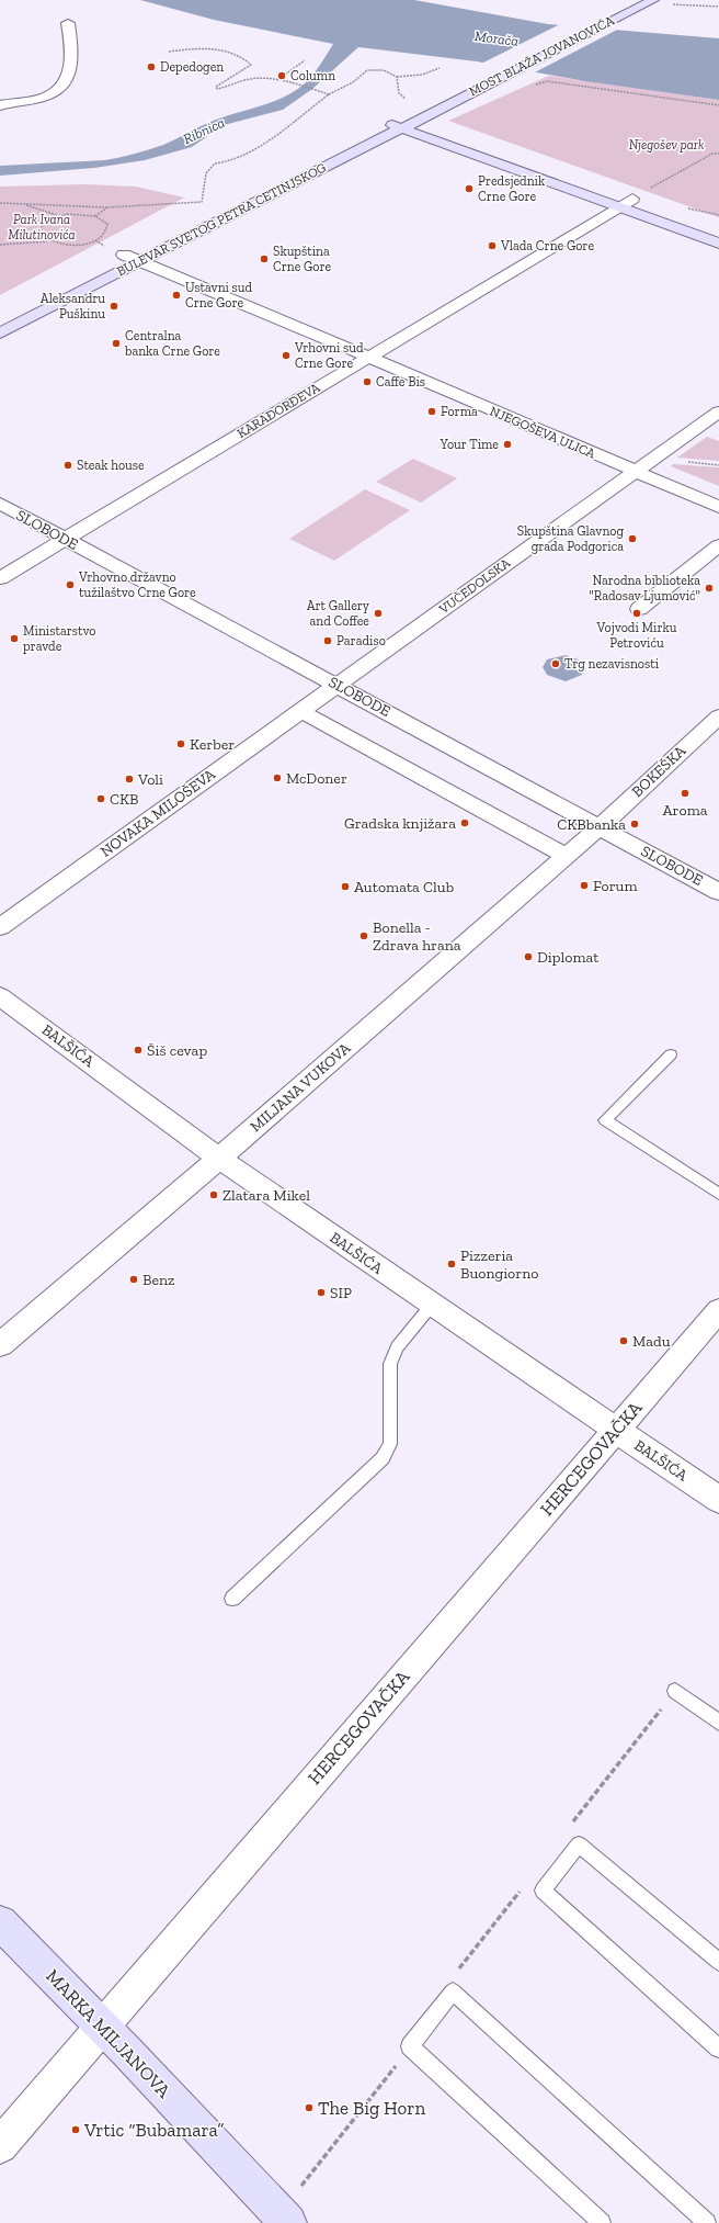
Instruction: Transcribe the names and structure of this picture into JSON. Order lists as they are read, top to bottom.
{
  "streets": {
    "main road": ["MOST BLAŽA JOVANOVIĆA", "BULEVAR SVETOG PETRA CETINJSKOG", "MARKA MILJANOVA"],
    "street": [
      "KARAĐORĐEVA",
      "NJEGOŠEVA ULICA",
      "SLOBODE",
      "VUČEDOLSKA",
      "BOKEŠKA",
      "NOVAKA MILOŠEVA",
      "BALŠIĆA",
      "MILJANA VUKOVA",
      "HERCEGOVAČKA"
    ]
  },
  "crossings": [
    ["BULEVAR SVETOG PETRA CETINJSKOG", "NJEGOŠEVA ULICA"],
    ["KARAĐORĐEVA", "NJEGOŠEVA ULICA"],
    ["KARAĐORĐEVA", "SLOBODE"],
    ["NJEGOŠEVA ULICA", "VUČEDOLSKA"],
    ["SLOBODE", "VUČEDOLSKA"],
    ["SLOBODE", "BOKEŠKA"],
    ["SLOBODE", "NOVAKA MILOŠEVA"],
    ["SLOBODE", "MILJANA VUKOVA"],
    ["VUČEDOLSKA", "NOVAKA MILOŠEVA"],
    ["BOKEŠKA", "MILJANA VUKOVA"],
    ["BALŠIĆA", "MILJANA VUKOVA"],
    ["BALŠIĆA", "HERCEGOVAČKA"],
    ["HERCEGOVAČKA", "MARKA MILJANOVA"]
  ],
  "water": ["Morača", "Ribnica"],
  "parks": ["Njegošev park", "Park Ivana Milutinovića"],
  "places": [
    "Depedogen",
    "Column",
    "Predsjednik Crne Gore",
    "Vlada Crne Gore",
    "Skupština Crne Gore",
    "Ustavni sud Crne Gore",
    "Aleksandru Puškinu",
    "Centralna banka Crne Gore",
    "Vrhovni sud Crne Gore",
    "Caffe Bis",
    "Forma",
    "Your Time",
    "Steak house",
    "Skupština Glavnog grada Podgorica",
    "Vrhovno državno tužilaštvo Crne Gore",
    "Narodna biblioteka \"Radosav Ljumović\"",
    "Art Gallery and Coffee",
    "Vojvodi Mirku Petroviću",
    "Ministarstvo pravde",
    "Paradiso",
    "Trg nezavisnosti",
    "Kerber",
    "McDoner",
    "Voli",
    "Aroma",
    "CKB",
    "Gradska knjižara",
    "CKBbanka",
    "Forum",
    "Automata Club",
    "Bonella - Zdrava hrana",
    "Diplomat",
    "Šiš cevap",
    "Zlatara Mikel",
    "Pizzeria Buongiorno",
    "Benz",
    "SIP",
    "Madu",
    "The Big Horn",
    "Vrtic “Bubamara”"
  ]
}
